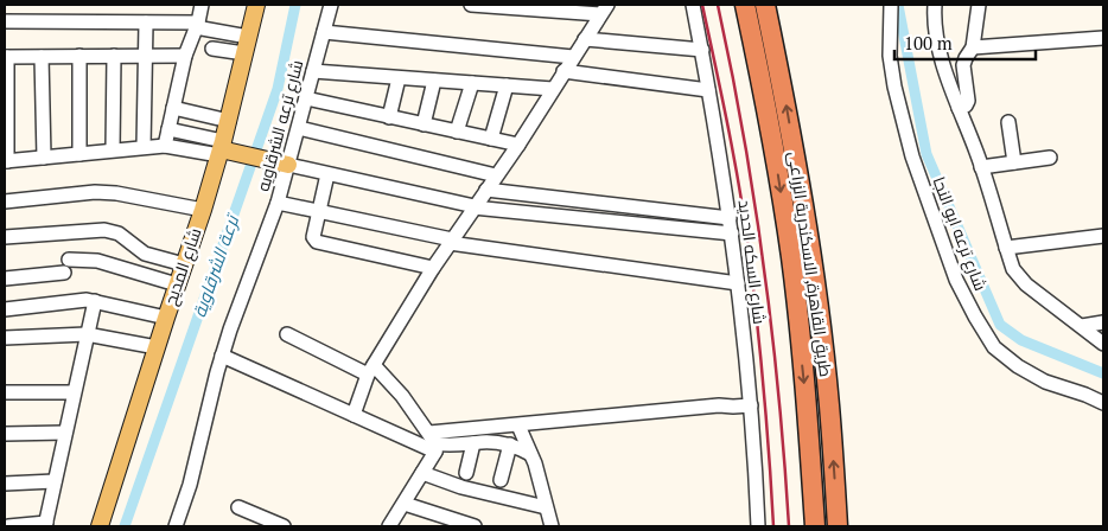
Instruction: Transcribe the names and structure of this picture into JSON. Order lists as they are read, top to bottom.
{
  "streets": {
    "highway": ["طريق القاهرة, الاسكندرية الزراعى"],
    "main road": ["شارع المديح"],
    "street": ["شارع ترعه الشرقاويه", "شارع ترعه ابو النجا", "شارع السكه الحديد"]
  },
  "water": ["ترعة الشرقاوية"],
  "scale_bar": "100 m"
}
